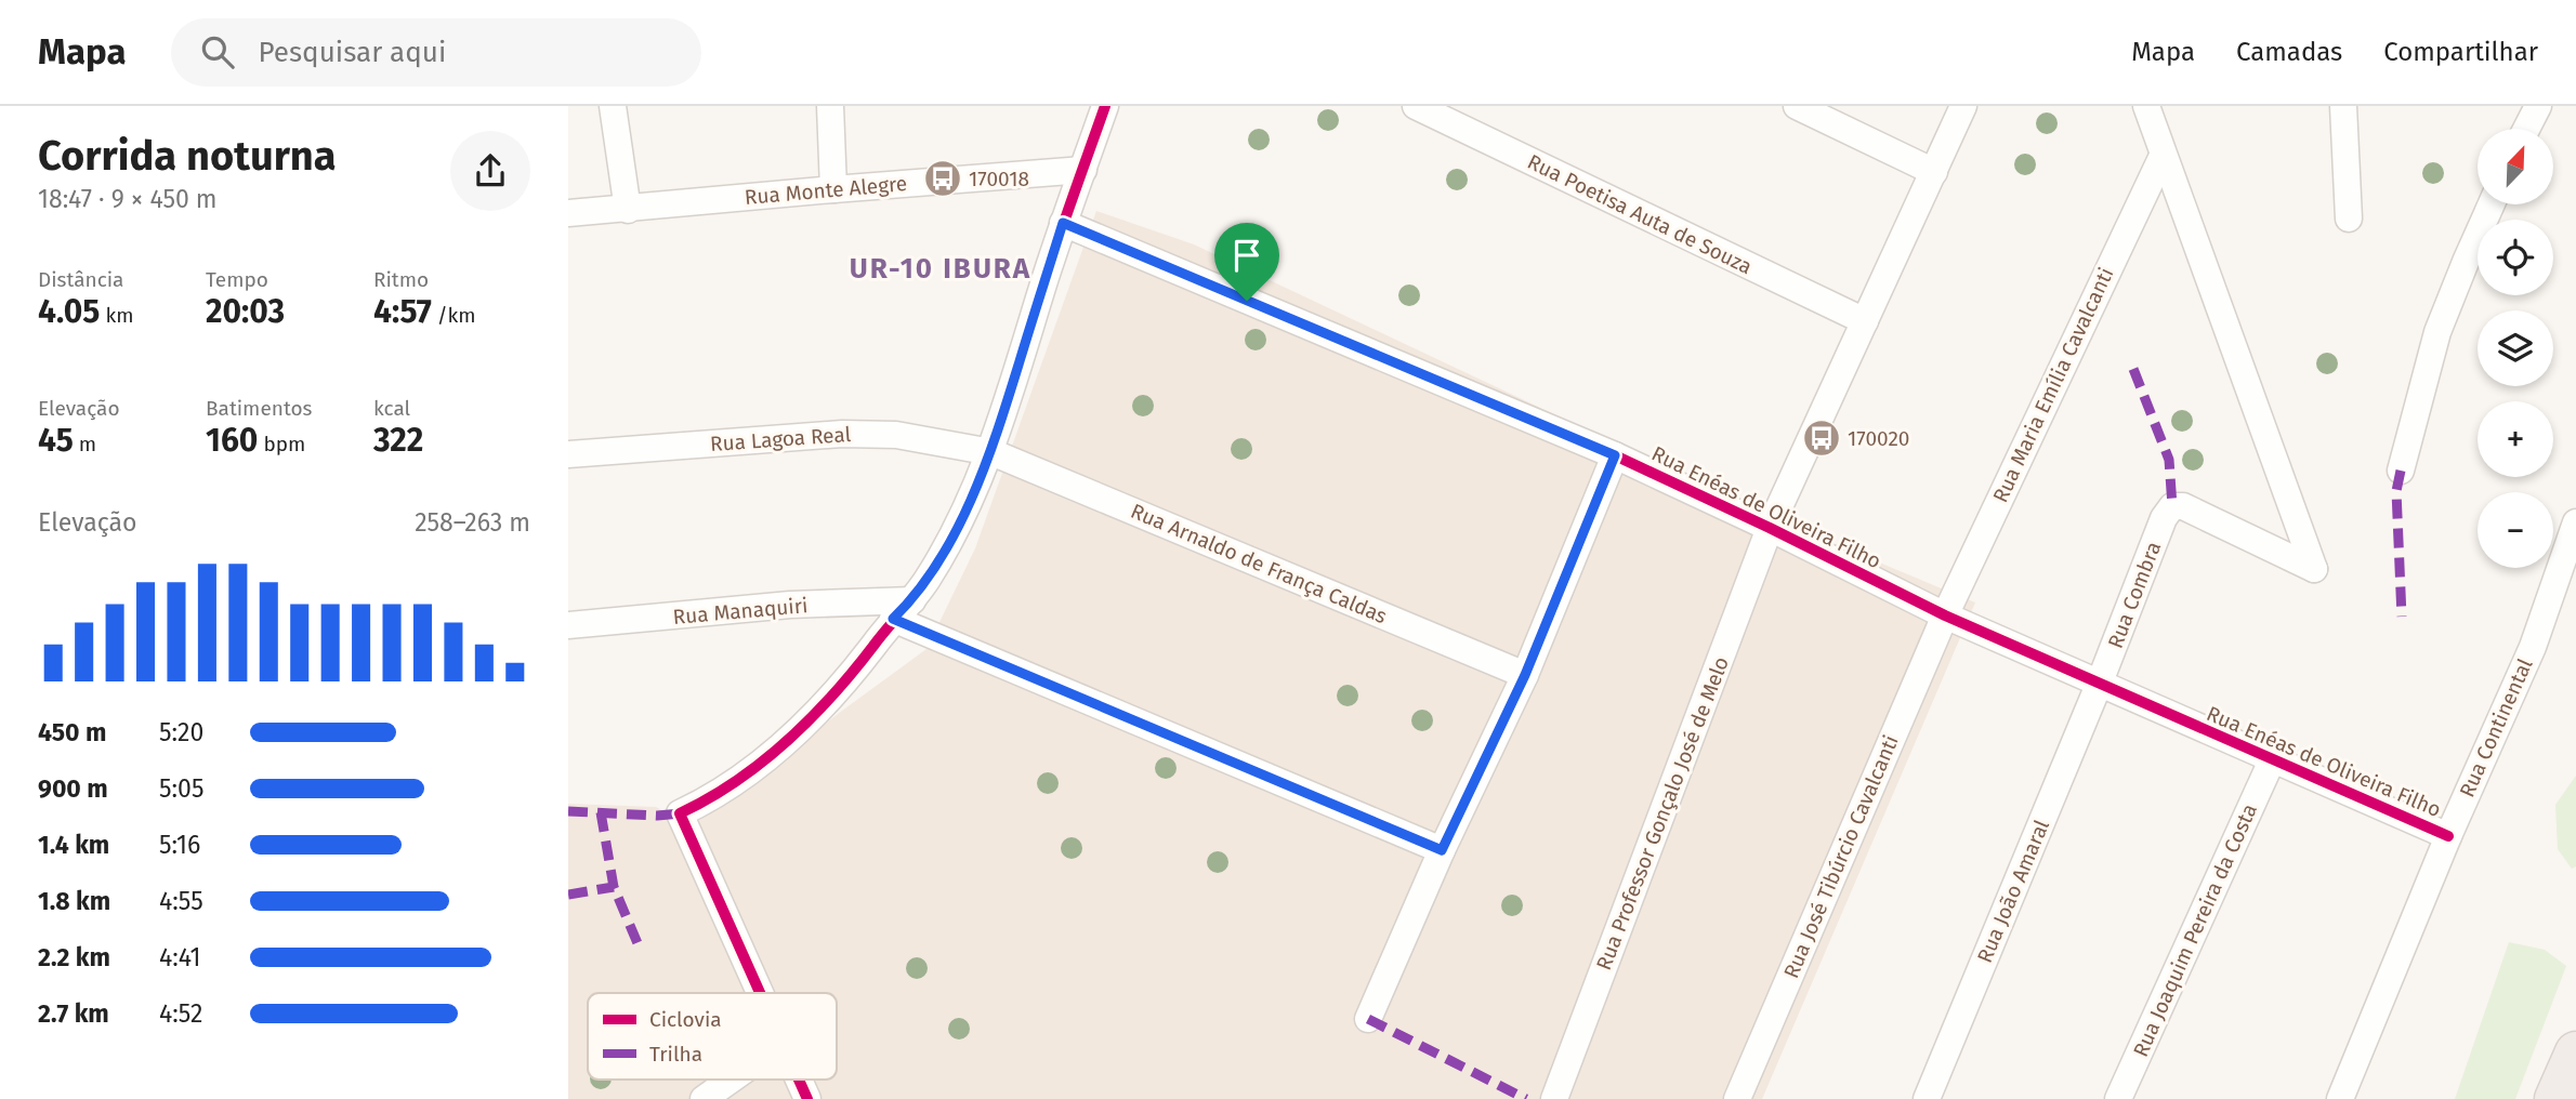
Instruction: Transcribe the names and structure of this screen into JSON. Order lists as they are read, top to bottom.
{
  "streets": {
    "street": [
      "Rua Monte Alegre",
      "Rua Poetisa Auta de Souza",
      "Rua Maria Emília Cavalcanti",
      "Rua Lagoa Real",
      "Rua Enéas de Oliveira Filho",
      "Rua Arnaldo de França Caldas",
      "Rua Combra",
      "Rua Manaquiri",
      "Rua Continental",
      "Rua Professor Gonçalo José de Melo",
      "Rua José Tibúrcio Cavalcanti",
      "Rua João Amaral",
      "Rua Joaquim Pereira da Costa"
    ]
  },
  "crossings": [
    ["Rua Poetisa Auta de Souza", "Rua Professor Gonçalo José de Melo"],
    ["Rua Maria Emília Cavalcanti", "Rua Enéas de Oliveira Filho"],
    ["Rua Maria Emília Cavalcanti", "Rua Combra"],
    ["Rua Maria Emília Cavalcanti", "Rua José Tibúrcio Cavalcanti"],
    ["Rua Lagoa Real", "Rua Arnaldo de França Caldas"],
    ["Rua Enéas de Oliveira Filho", "Rua Combra"],
    ["Rua Enéas de Oliveira Filho", "Rua Continental"],
    ["Rua Enéas de Oliveira Filho", "Rua Professor Gonçalo José de Melo"],
    ["Rua Enéas de Oliveira Filho", "Rua José Tibúrcio Cavalcanti"],
    ["Rua Enéas de Oliveira Filho", "Rua João Amaral"],
    ["Rua Enéas de Oliveira Filho", "Rua Joaquim Pereira da Costa"],
    ["Rua Combra", "Rua João Amaral"]
  ],
  "districts": ["UR-10 IBURA"],
  "places": {
    "bus stop": ["170018", "170020"]
  },
  "legend": ["Ciclovia", "Trilha"],
  "north": "top right",
  "page": {
    "header": "Mapa",
    "search": "Pesquisar aqui",
    "nav": ["Mapa", "Camadas", "Compartilhar"],
    "heading": ["Corrida noturna", "18:47 · 9 × 450 m"],
    "map_buttons": ["+", "−"],
    "stats": [
      ["Distância", "4.05 km"],
      ["Tempo", "20:03"],
      ["Ritmo", "4:57 /km"],
      ["Elevação", "45 m"],
      ["Batimentos", "160 bpm"],
      ["kcal", "322"]
    ],
    "chart": ["Elevação", "258–263 m"],
    "list": [
      {
        "name": "450 m",
        "note": "5:20"
      },
      {
        "name": "900 m",
        "note": "5:05"
      },
      {
        "name": "1.4 km",
        "note": "5:16"
      },
      {
        "name": "1.8 km",
        "note": "4:55"
      },
      {
        "name": "2.2 km",
        "note": "4:41"
      },
      {
        "name": "2.7 km",
        "note": "4:52"
      }
    ]
  }
}
